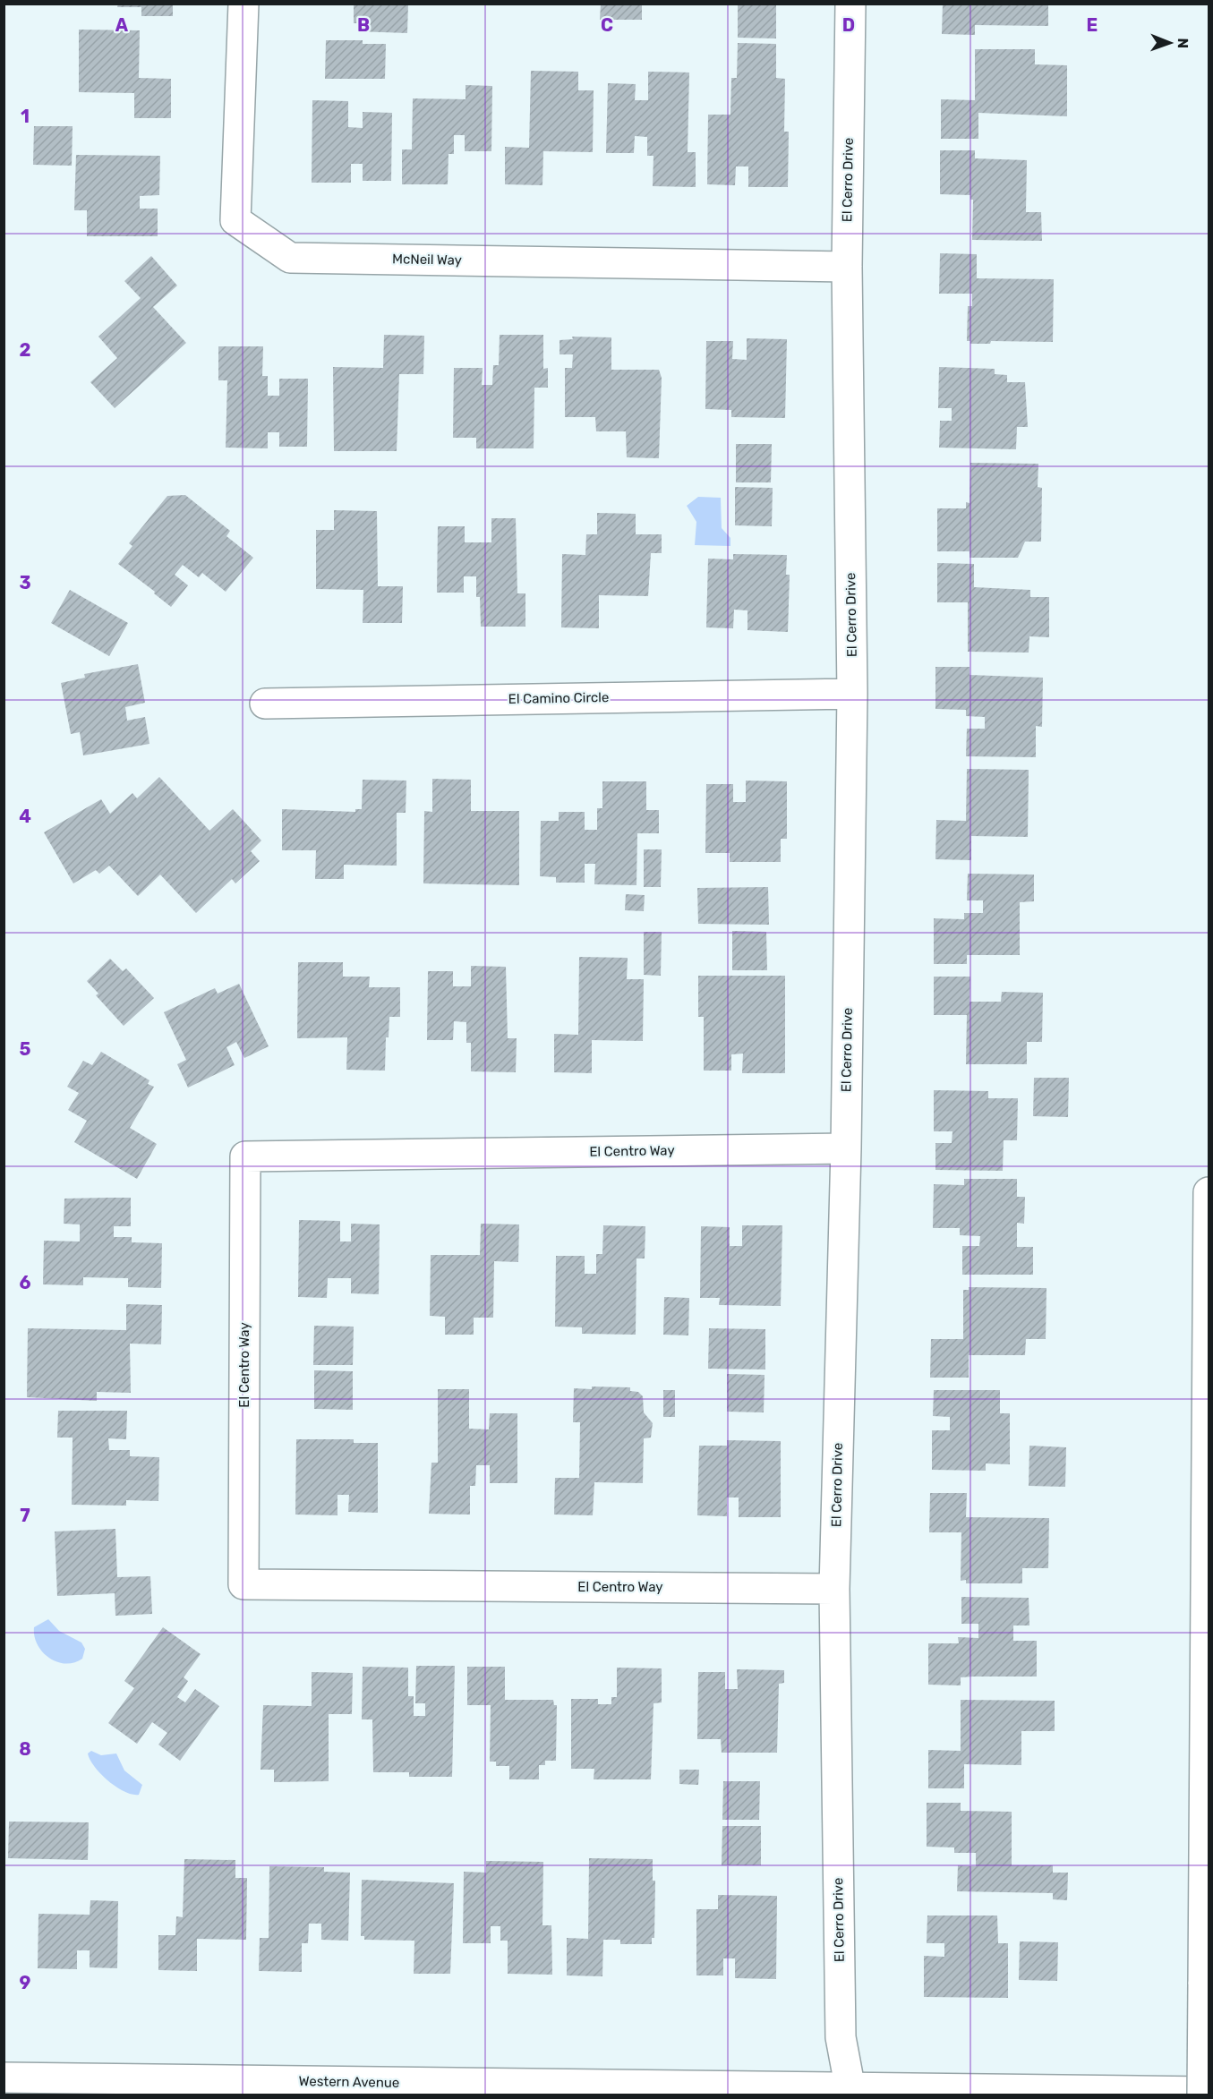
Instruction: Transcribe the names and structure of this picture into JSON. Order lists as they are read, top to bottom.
{
  "streets": {
    "main road": [
      "El Cerro Drive",
      "McNeil Way",
      "El Camino Circle",
      "El Centro Way",
      "Western Avenue"
    ]
  },
  "crossings": [
    ["El Cerro Drive", "McNeil Way"],
    ["El Cerro Drive", "El Camino Circle"],
    ["El Cerro Drive", "El Centro Way"],
    ["El Cerro Drive", "Western Avenue"]
  ],
  "north": "right",
  "grid": {
    "columns": [
      "A",
      "B",
      "C",
      "D",
      "E"
    ],
    "rows": [
      "1",
      "2",
      "3",
      "4",
      "5",
      "6",
      "7",
      "8",
      "9"
    ]
  }
}
